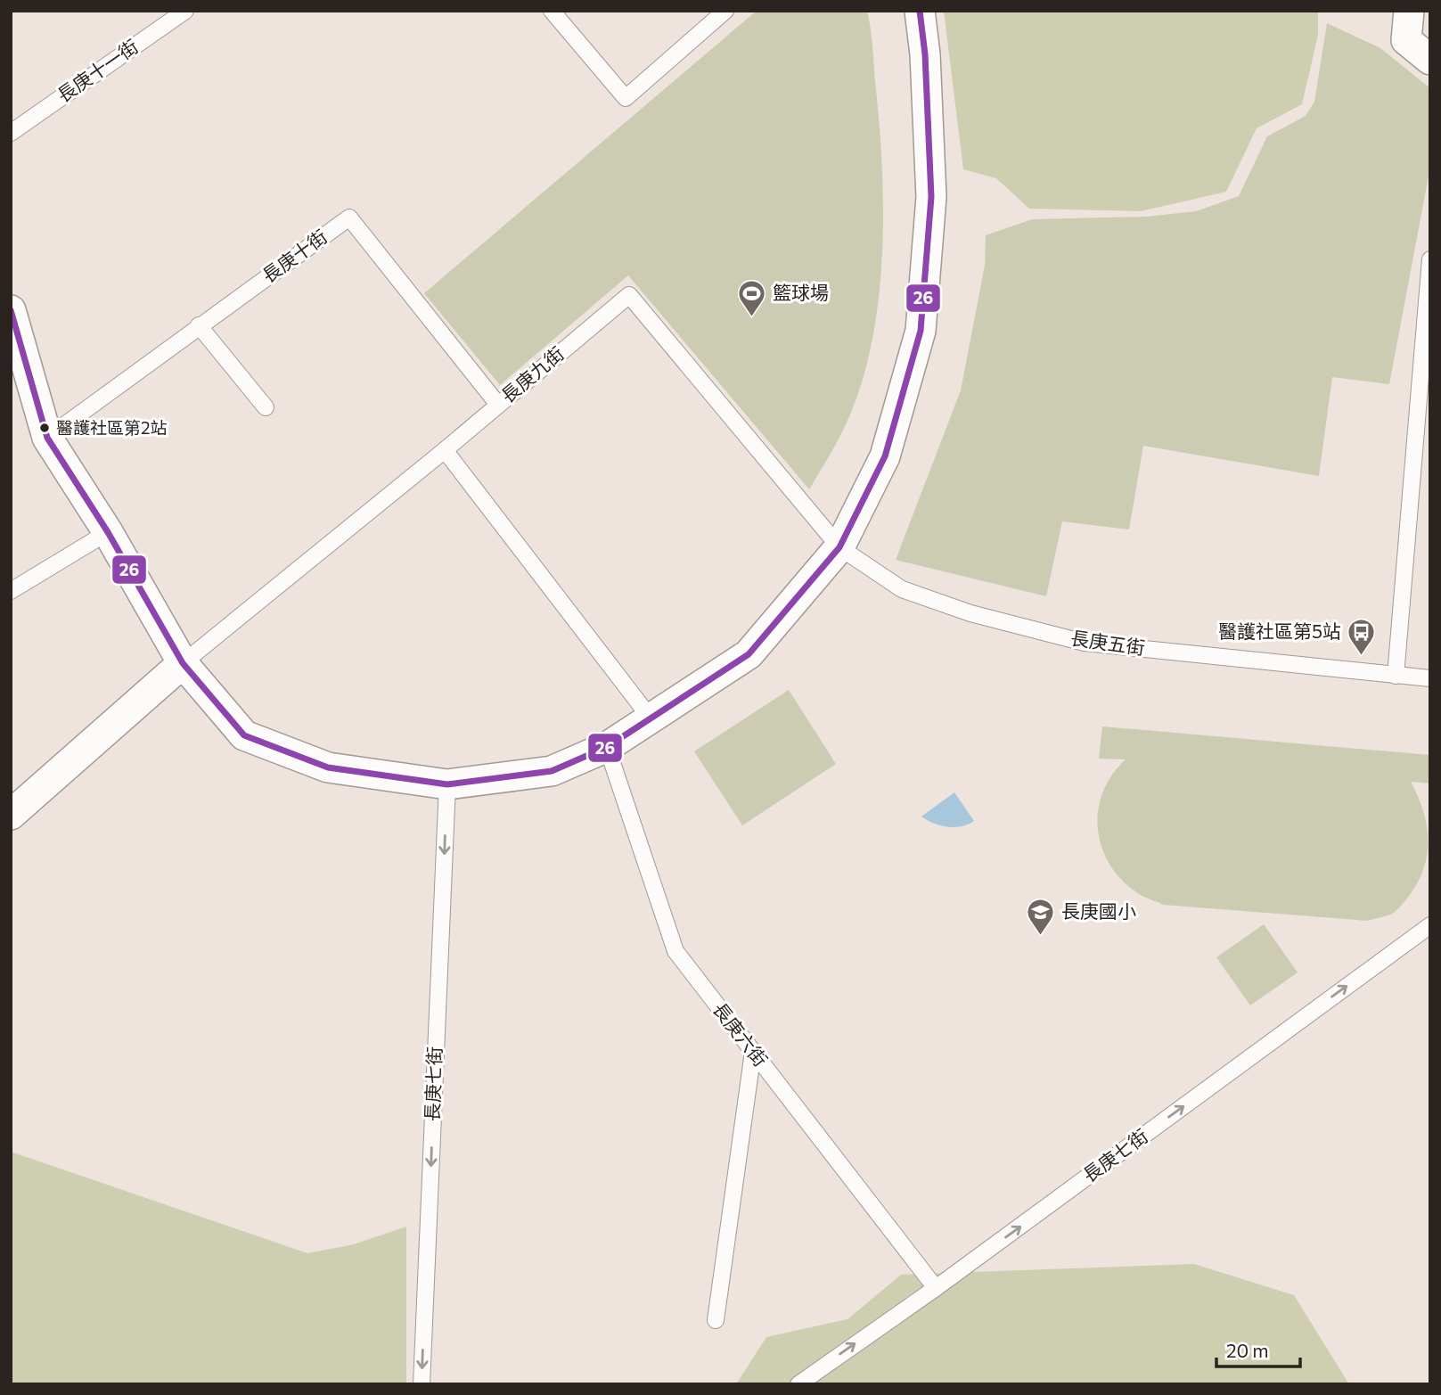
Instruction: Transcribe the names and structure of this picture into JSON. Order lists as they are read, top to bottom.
{
  "streets": {
    "lane": [
      "長庚十一街",
      "長庚十街",
      "長庚九街",
      "長庚五街",
      "長庚六街",
      "長庚七街"
    ]
  },
  "crossings": [
    ["長庚十街", "長庚九街"],
    ["長庚九街", "長庚五街"],
    ["長庚六街", "長庚七街"]
  ],
  "places": {
    "sports": ["籃球場"],
    "other": ["醫護社區第2站"],
    "bus stop": ["醫護社區第5站"],
    "school or university": ["長庚國小"]
  },
  "lines": ["transit line 26"],
  "scale_bar": "20 m"
}
